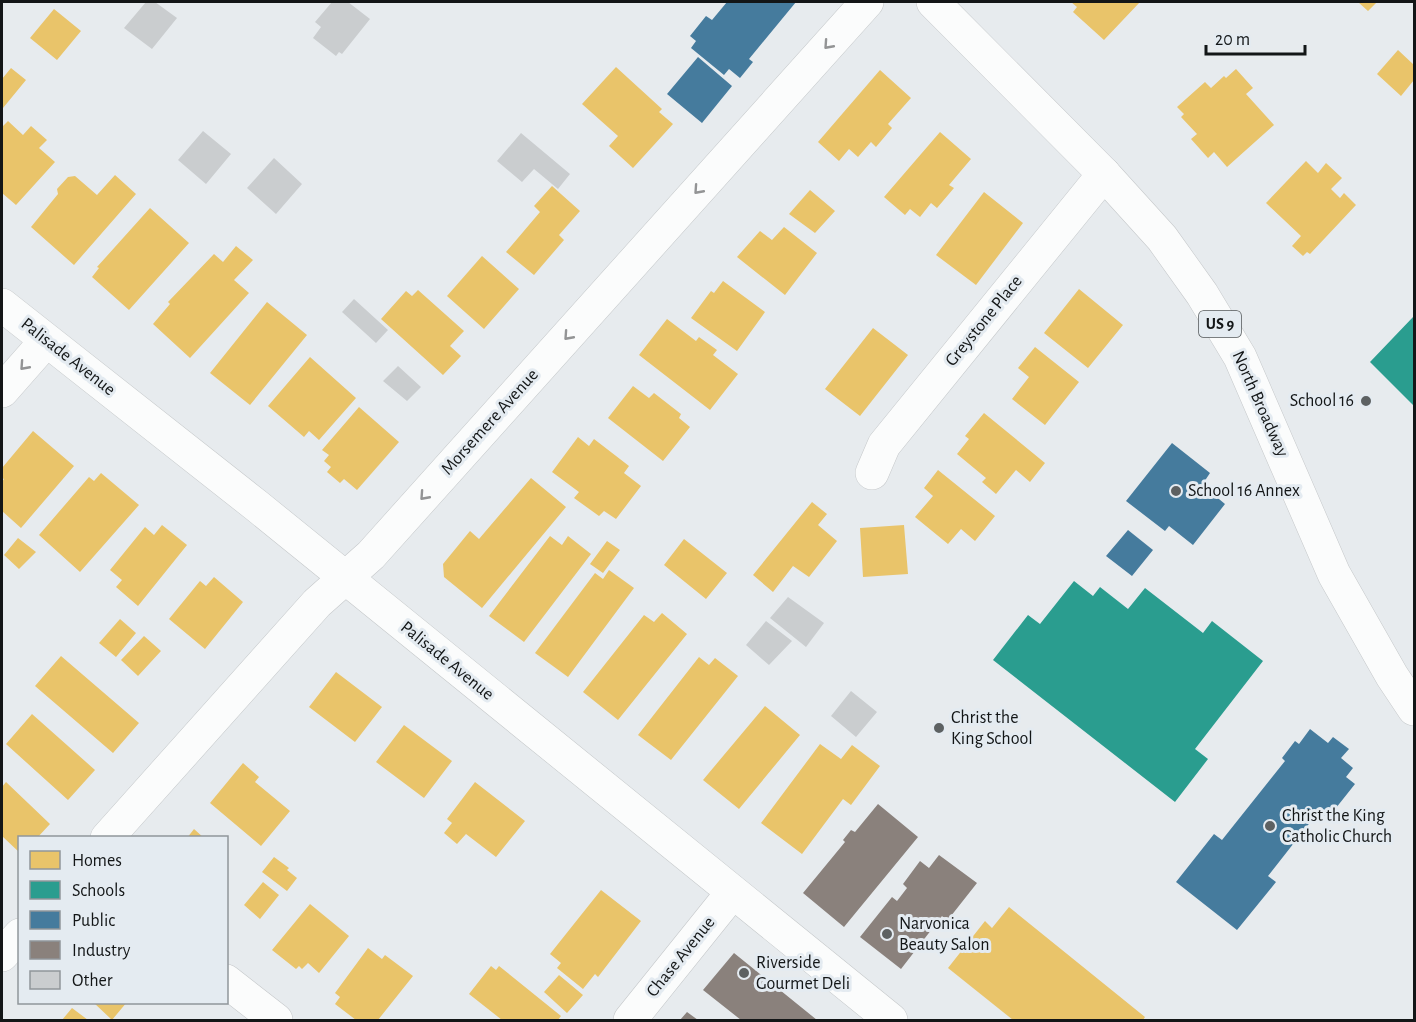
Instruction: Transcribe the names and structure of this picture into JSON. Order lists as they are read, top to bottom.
{
  "streets": {
    "street": [
      "Greystone Place",
      "US 9",
      "Palisade Avenue",
      "North Broadway",
      "Morsemere Avenue",
      "Chase Avenue"
    ]
  },
  "crossings": [
    ["Greystone Place", "North Broadway"],
    ["Palisade Avenue", "Morsemere Avenue"],
    ["Palisade Avenue", "Chase Avenue"]
  ],
  "one_way": ["Morsemere Avenue"],
  "places": [
    "School 16",
    "School 16 Annex",
    "Christ the King School",
    "Christ the King Catholic Church",
    "Narvonica Beauty Salon",
    "Riverside Gourmet Deli"
  ],
  "legend": [
    "Homes",
    "Schools",
    "Public",
    "Industry",
    "Other"
  ],
  "scale_bar": "20 m"
}
